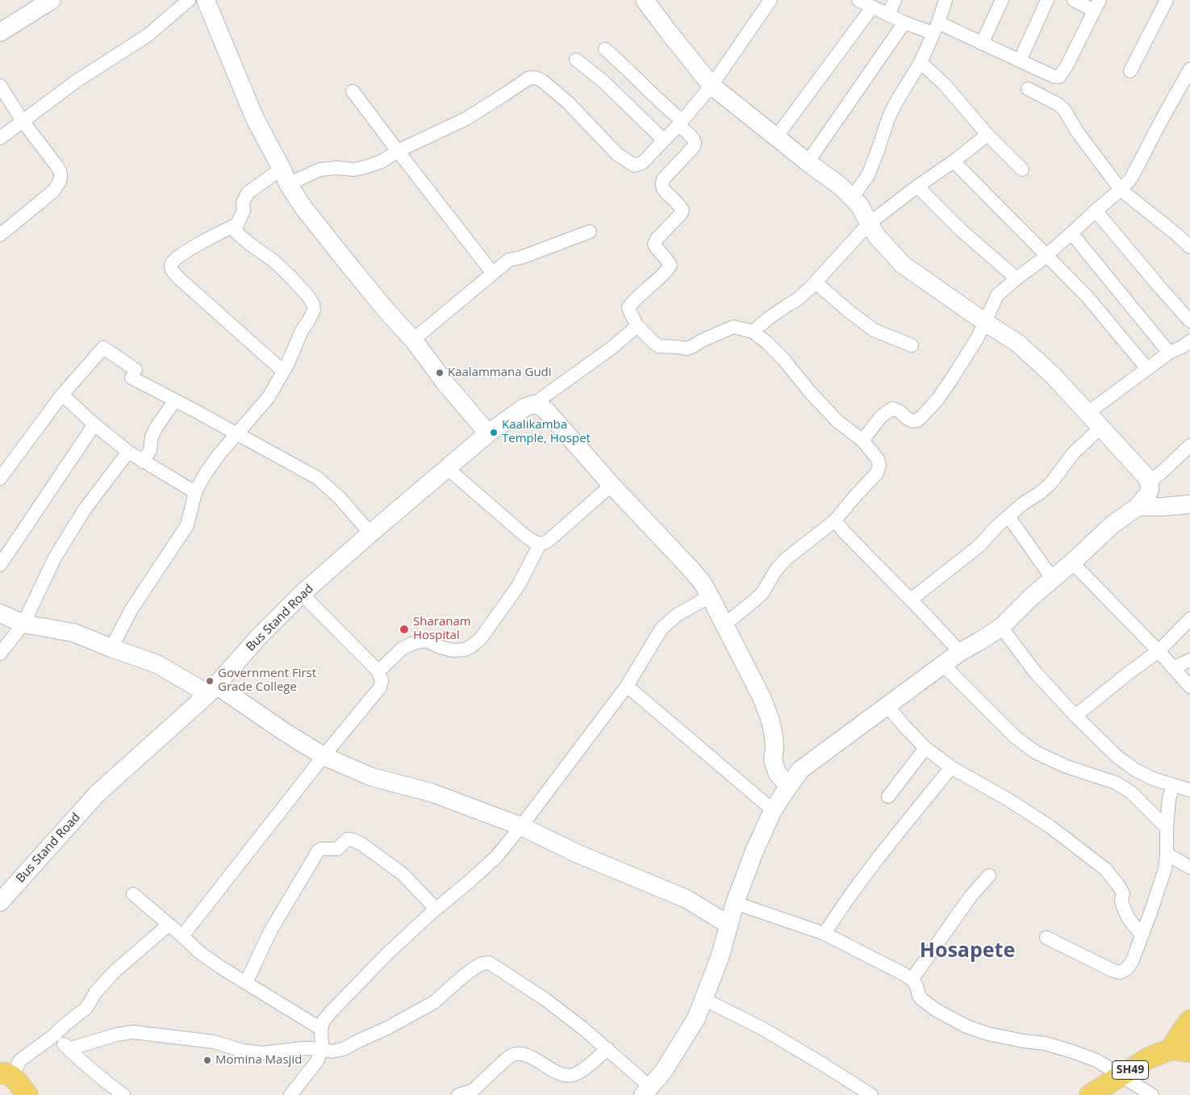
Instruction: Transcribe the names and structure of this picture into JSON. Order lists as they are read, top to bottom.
{
  "streets": {
    "main road": ["SH49"],
    "street": ["Bus Stand Road"]
  },
  "districts": ["Hosapete"],
  "places": [
    "Kaalammana Gudi",
    "Kaalikamba Temple, Hospet",
    "Sharanam Hospital",
    "Government First Grade College",
    "Momina Masjid"
  ]
}
